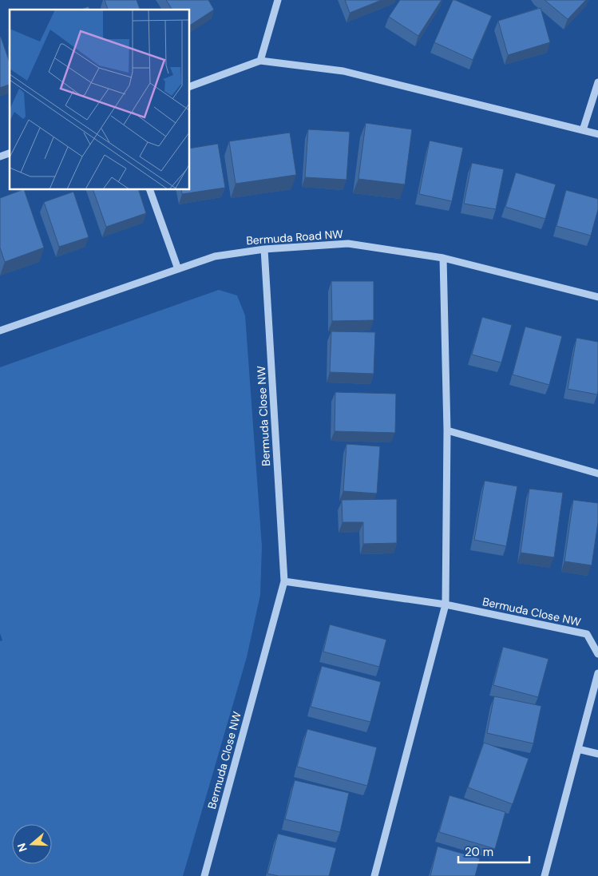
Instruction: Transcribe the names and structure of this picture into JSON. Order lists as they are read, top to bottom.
{
  "streets": {
    "street": ["Bermuda Road NW", "Bermuda Close NW"]
  },
  "crossings": [
    ["Bermuda Road NW", "Bermuda Close NW"]
  ],
  "scale_bar": "20 m",
  "north": "left"
}
